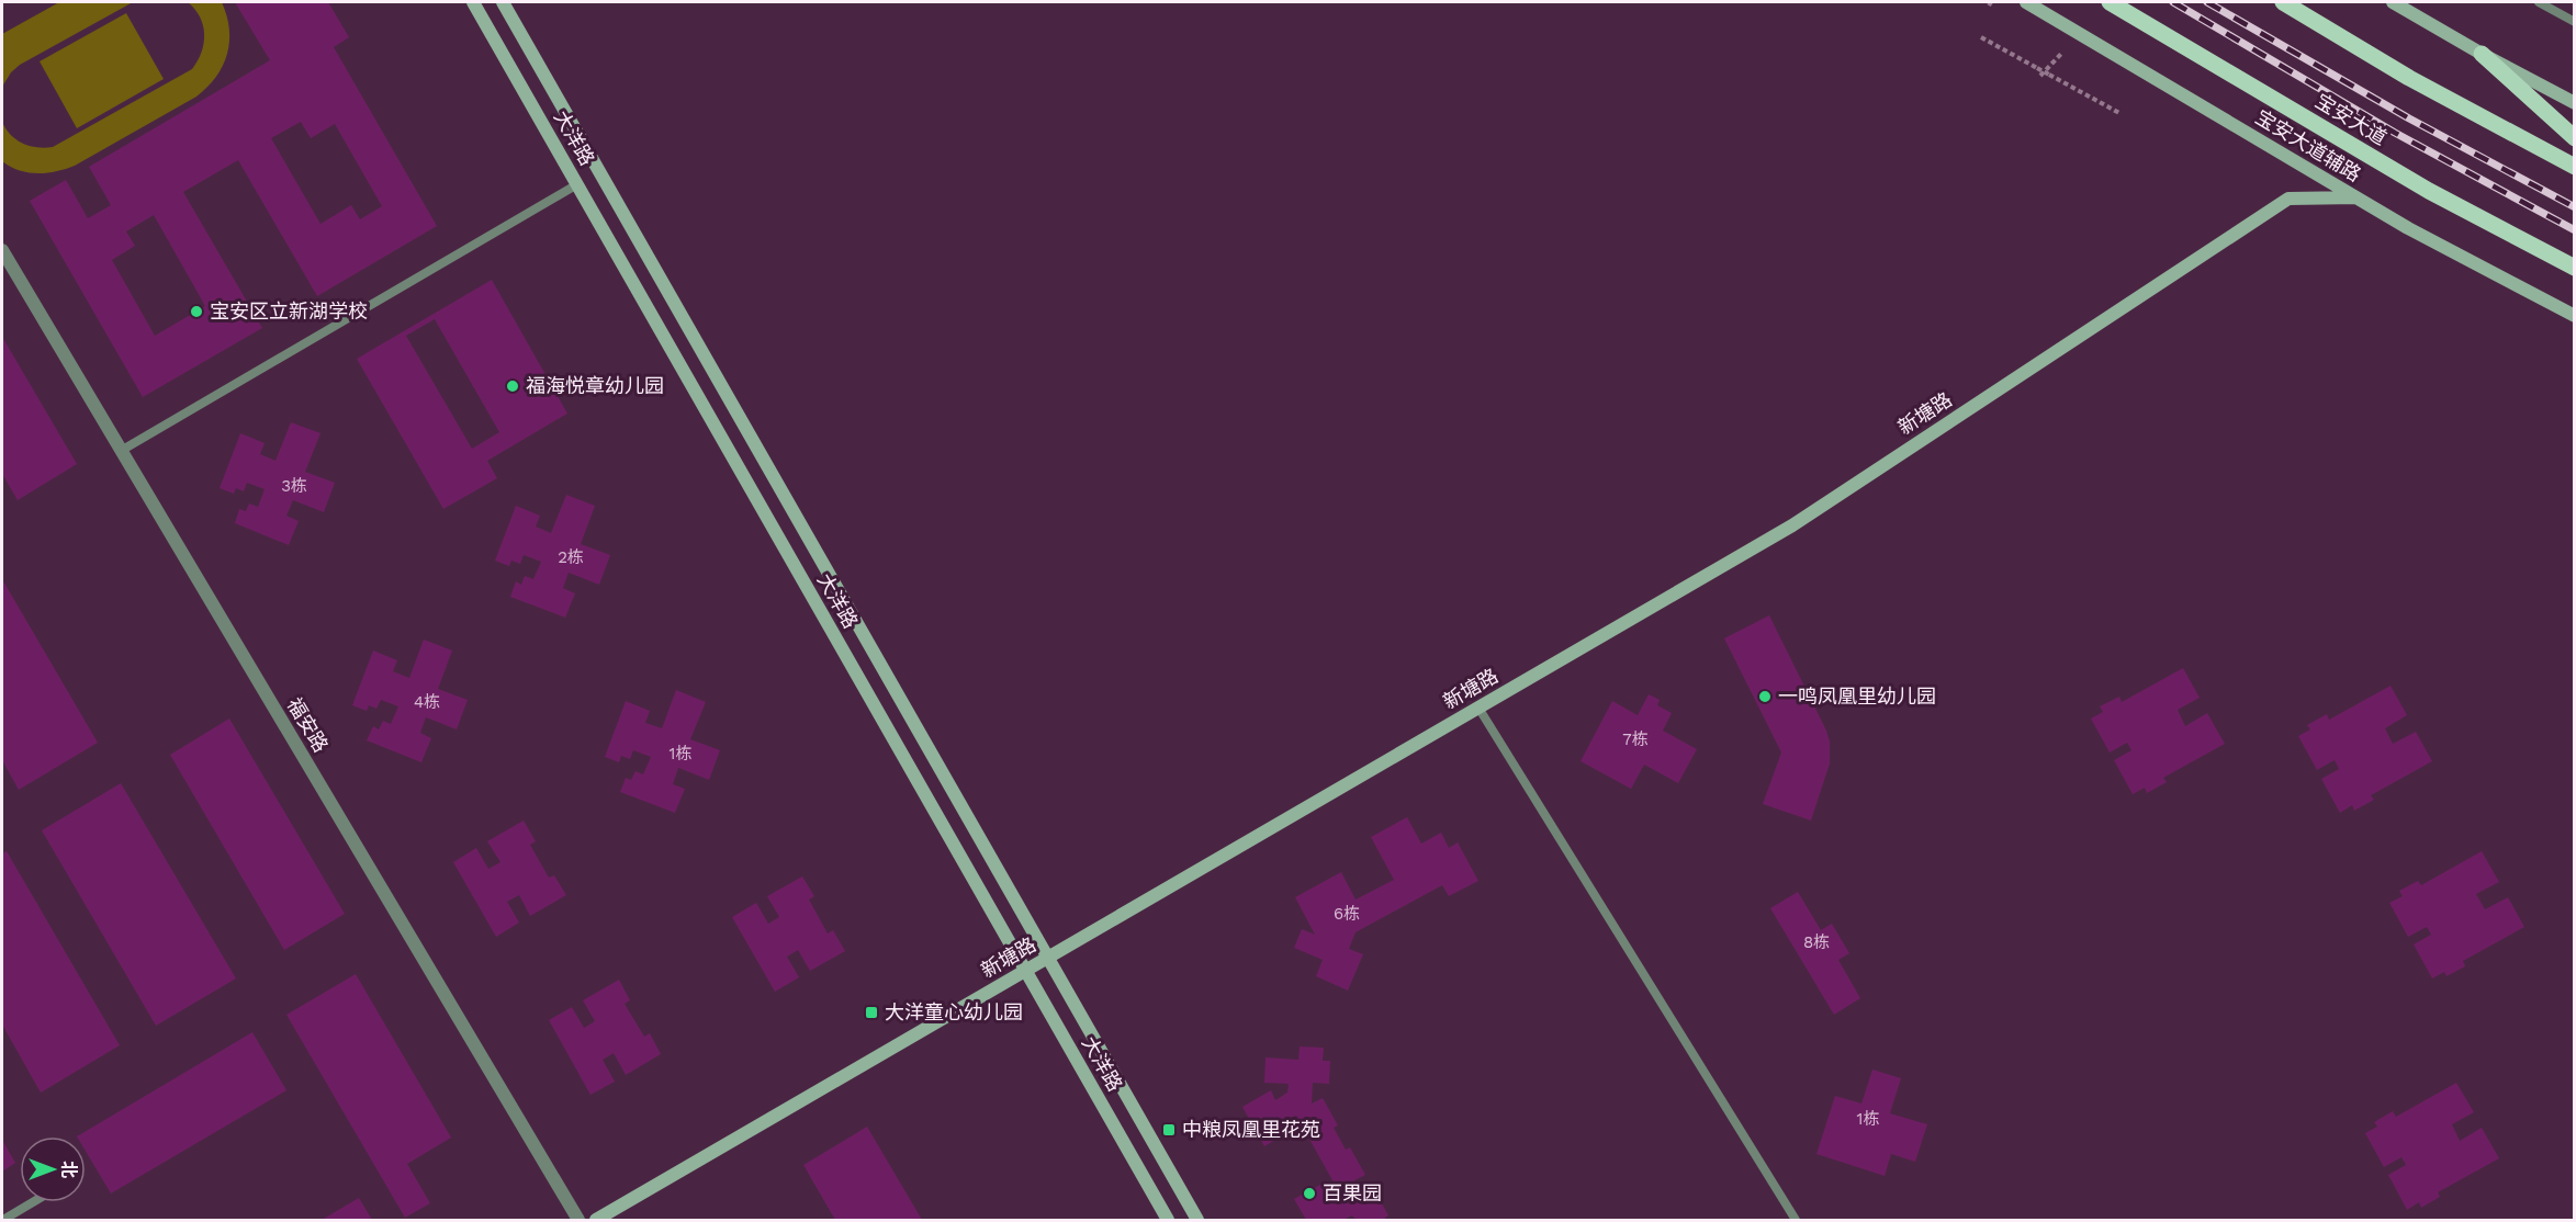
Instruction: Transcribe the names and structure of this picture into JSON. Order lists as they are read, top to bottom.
{
  "streets": {
    "main road": ["宝安大道"],
    "street": [
      "大洋路",
      "宝安大道辅路",
      "新塘路",
      "福安路"
    ]
  },
  "crossings": [
    ["大洋路", "新塘路"],
    ["宝安大道辅路", "新塘路"]
  ],
  "places": {
    "other": [
      "宝安区立新湖学校",
      "福海悦章幼儿园",
      "一鸣凤凰里幼儿园",
      "百果园"
    ],
    "transit": ["大洋童心幼儿园", "中粮凤凰里花苑"]
  },
  "house_numbers": [
    "3栋",
    "2栋",
    "4栋",
    "7栋",
    "1栋",
    "6栋",
    "8栋",
    "1栋"
  ],
  "north": "right"
}
